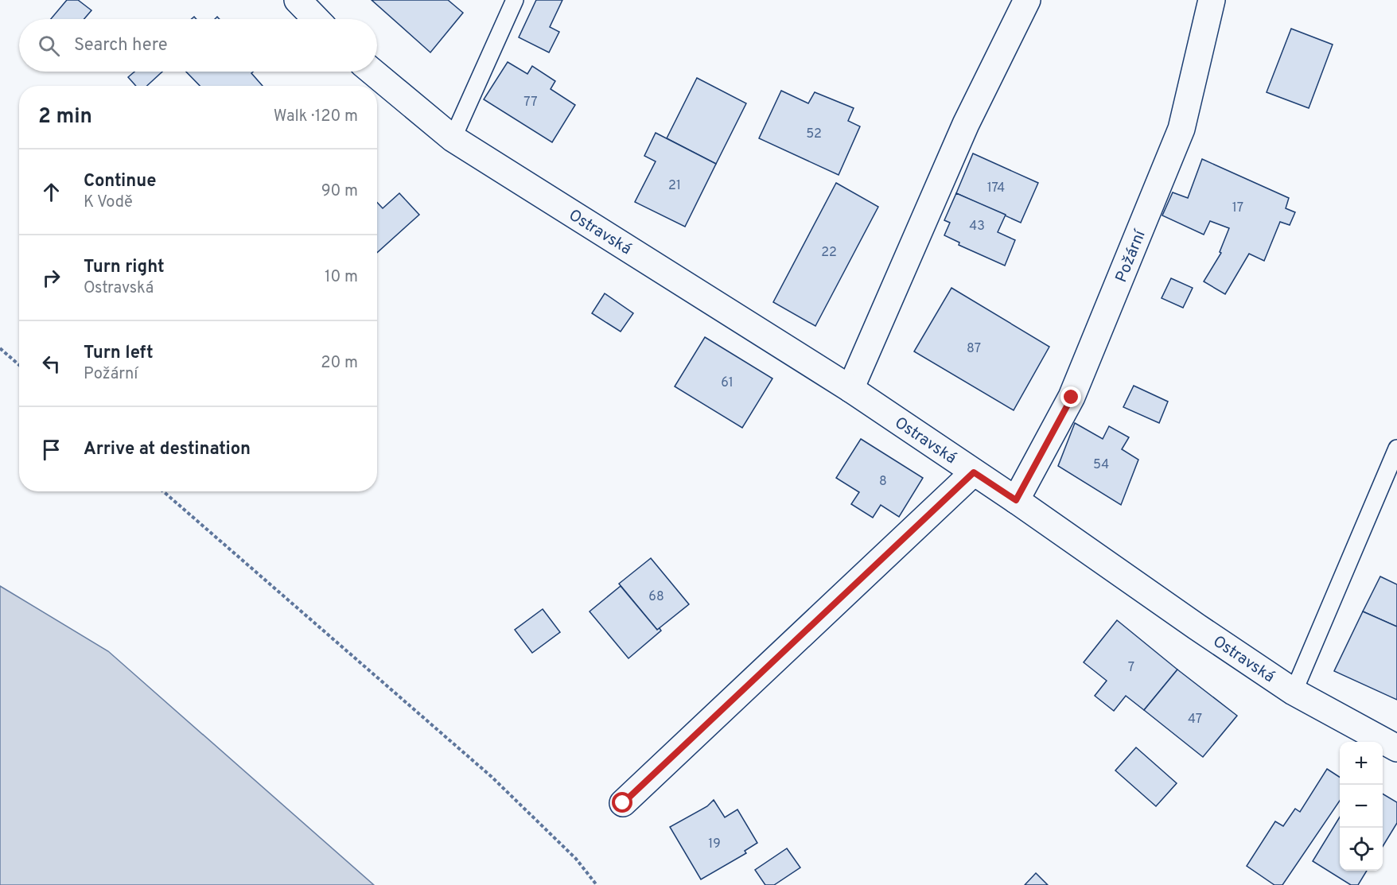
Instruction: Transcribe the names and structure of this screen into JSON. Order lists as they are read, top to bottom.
{
  "streets": {
    "street": ["Ostravská", "Požární"]
  },
  "crossings": [
    ["Ostravská", "Požární"]
  ],
  "house_numbers": [
    "77",
    "52",
    "21",
    "174",
    "17",
    "43",
    "22",
    "87",
    "61",
    "54",
    "8",
    "68",
    "7",
    "47",
    "19"
  ],
  "page": {
    "search": "Search here",
    "heading": ["2 min", "Walk · 120 m"],
    "list": [
      ["Continue", "K Vodě", "90 m"],
      ["Turn right", "Ostravská", "10 m"],
      ["Turn left", "Požární", "20 m"],
      "Arrive at destination"
    ],
    "map_buttons": ["+", "−"]
  }
}
